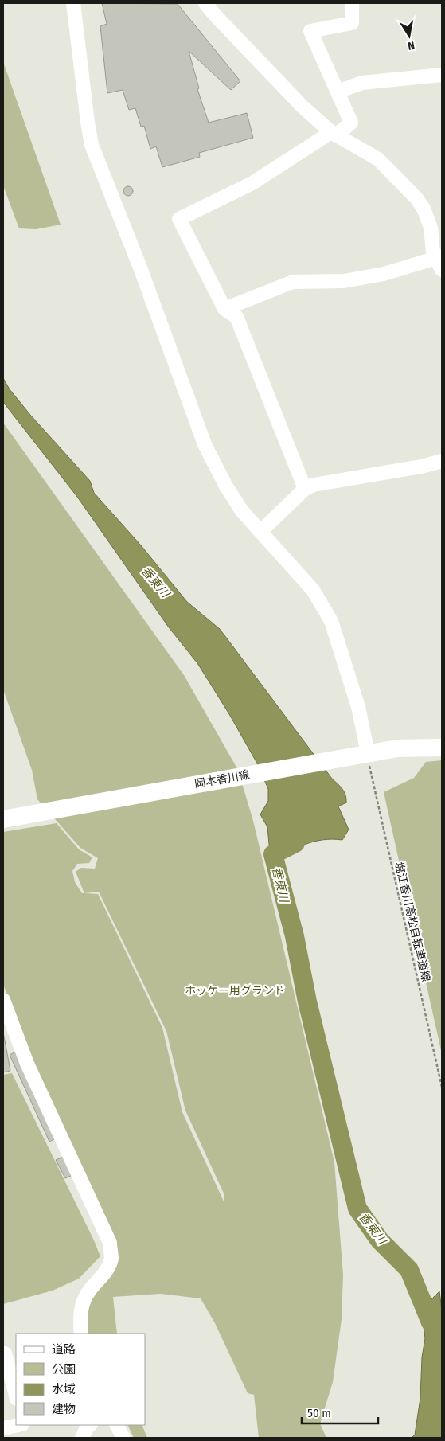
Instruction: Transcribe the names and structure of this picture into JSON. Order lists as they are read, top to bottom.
{
  "streets": {
    "main road": ["岡本香川線"],
    "path": ["塩江香川高松自転車道線"]
  },
  "crossings": [
    ["岡本香川線", "塩江香川高松自転車道線"]
  ],
  "water": ["香東川"],
  "parks": ["ホッケー用グランド"],
  "legend": [
    "道路",
    "公園",
    "水域",
    "建物"
  ],
  "scale_bar": "50 m",
  "north": "bottom"
}
